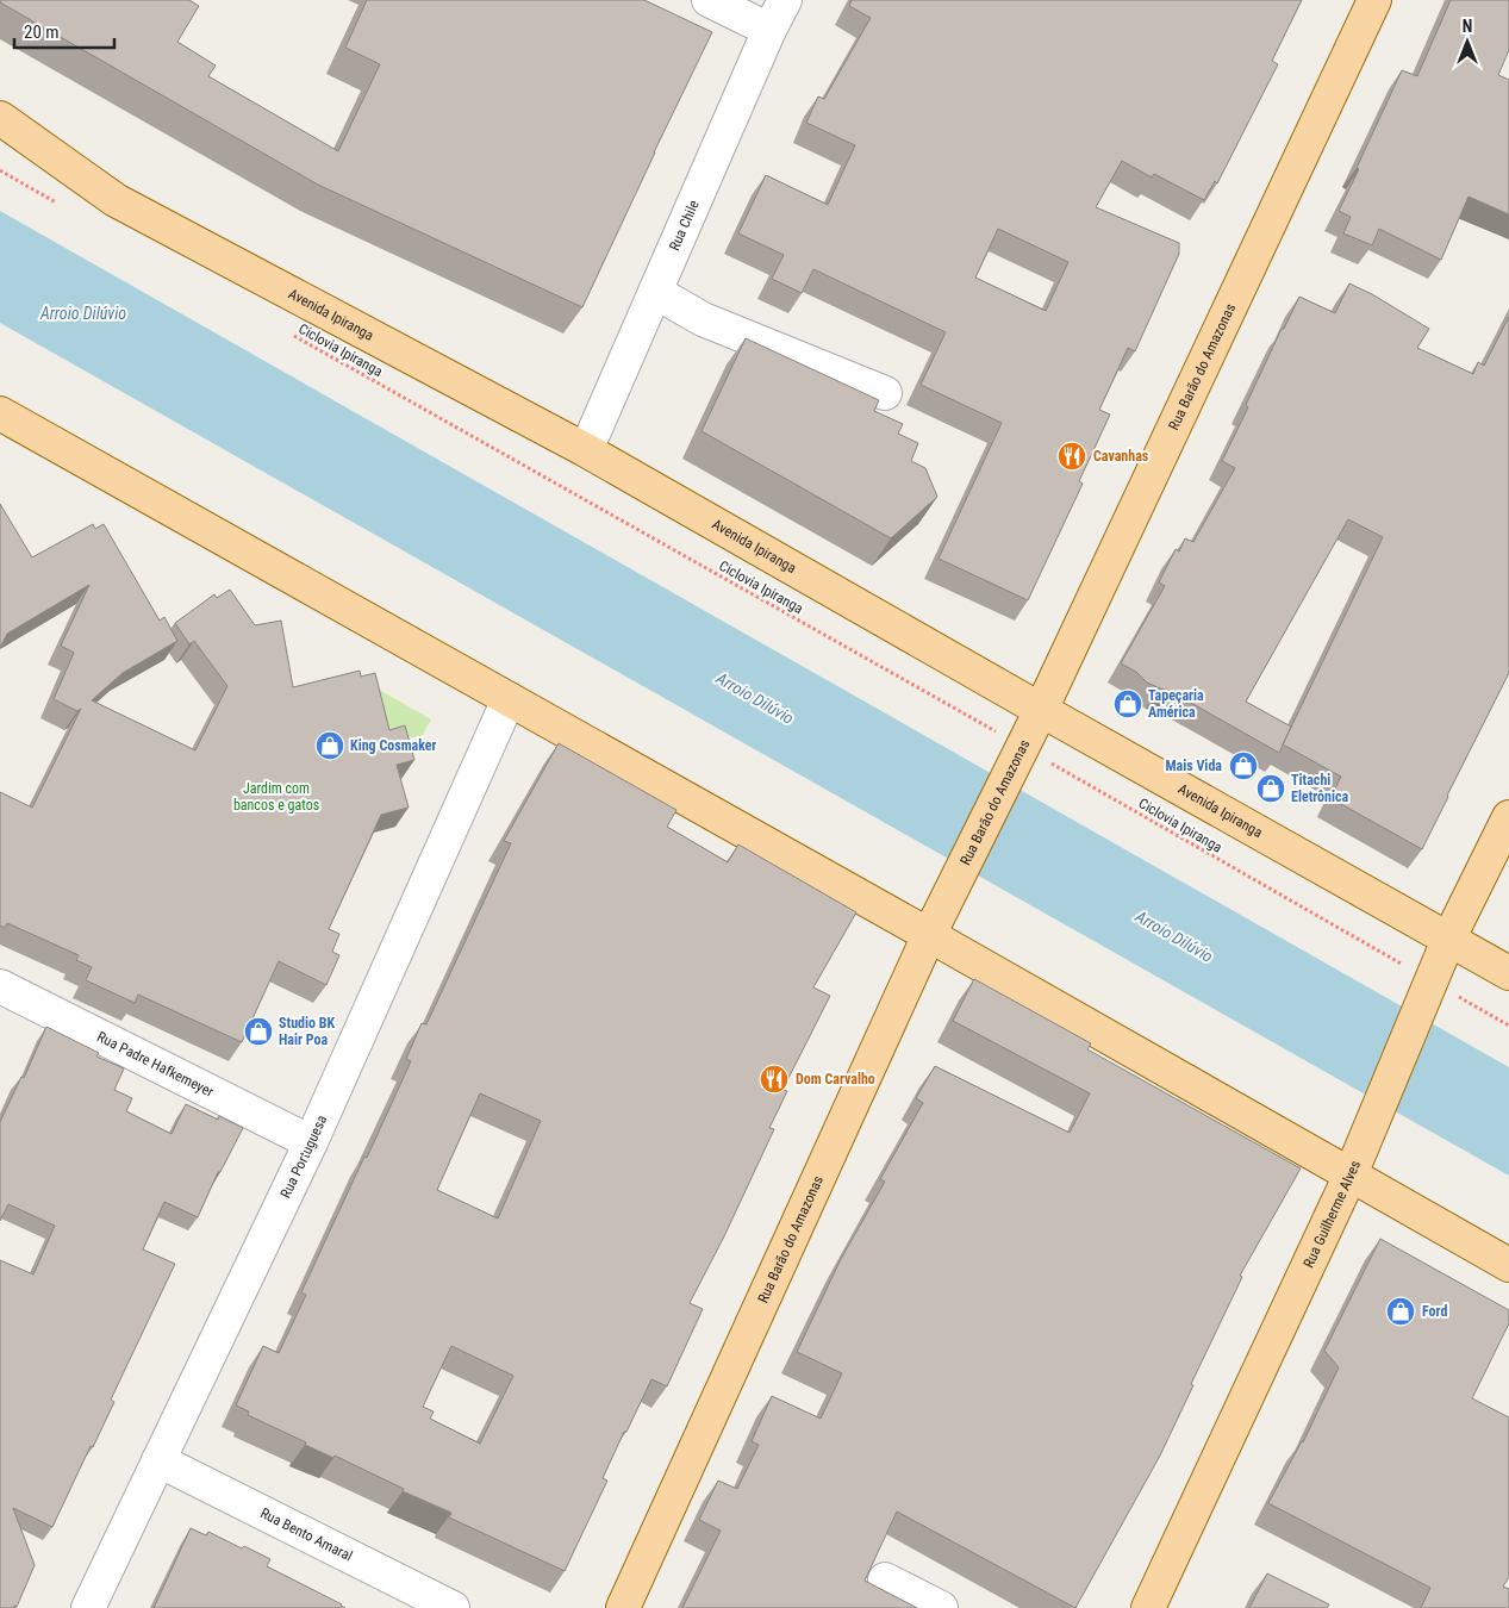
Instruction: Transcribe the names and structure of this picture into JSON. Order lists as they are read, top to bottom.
{
  "streets": {
    "main road": ["Avenida Ipiranga", "Rua Barão do Amazonas", "Rua Guilherme Alves"],
    "street": [
      "Rua Chile",
      "Rua Padre Hafkemeyer",
      "Rua Portuguesa",
      "Rua Bento Amaral"
    ],
    "path": ["Ciclovia Ipiranga"]
  },
  "crossings": [
    ["Rua Chile", "Avenida Ipiranga"],
    ["Avenida Ipiranga", "Rua Barão do Amazonas"],
    ["Avenida Ipiranga", "Rua Guilherme Alves"],
    ["Ciclovia Ipiranga", "Rua Barão do Amazonas"],
    ["Ciclovia Ipiranga", "Rua Guilherme Alves"],
    ["Rua Padre Hafkemeyer", "Rua Portuguesa"],
    ["Rua Portuguesa", "Rua Bento Amaral"]
  ],
  "water": ["Arroio Dilúvio"],
  "parks": ["Jardim com bancos e gatos"],
  "places": {
    "restaurant": ["Cavanhas", "Dom Carvalho"],
    "shop": [
      "Tapeçaria América",
      "King Cosmaker",
      "Mais Vida",
      "Titachi Eletrônica",
      "Studio BK Hair Poa",
      "Ford"
    ]
  },
  "scale_bar": "20 m",
  "north": "top"
}
